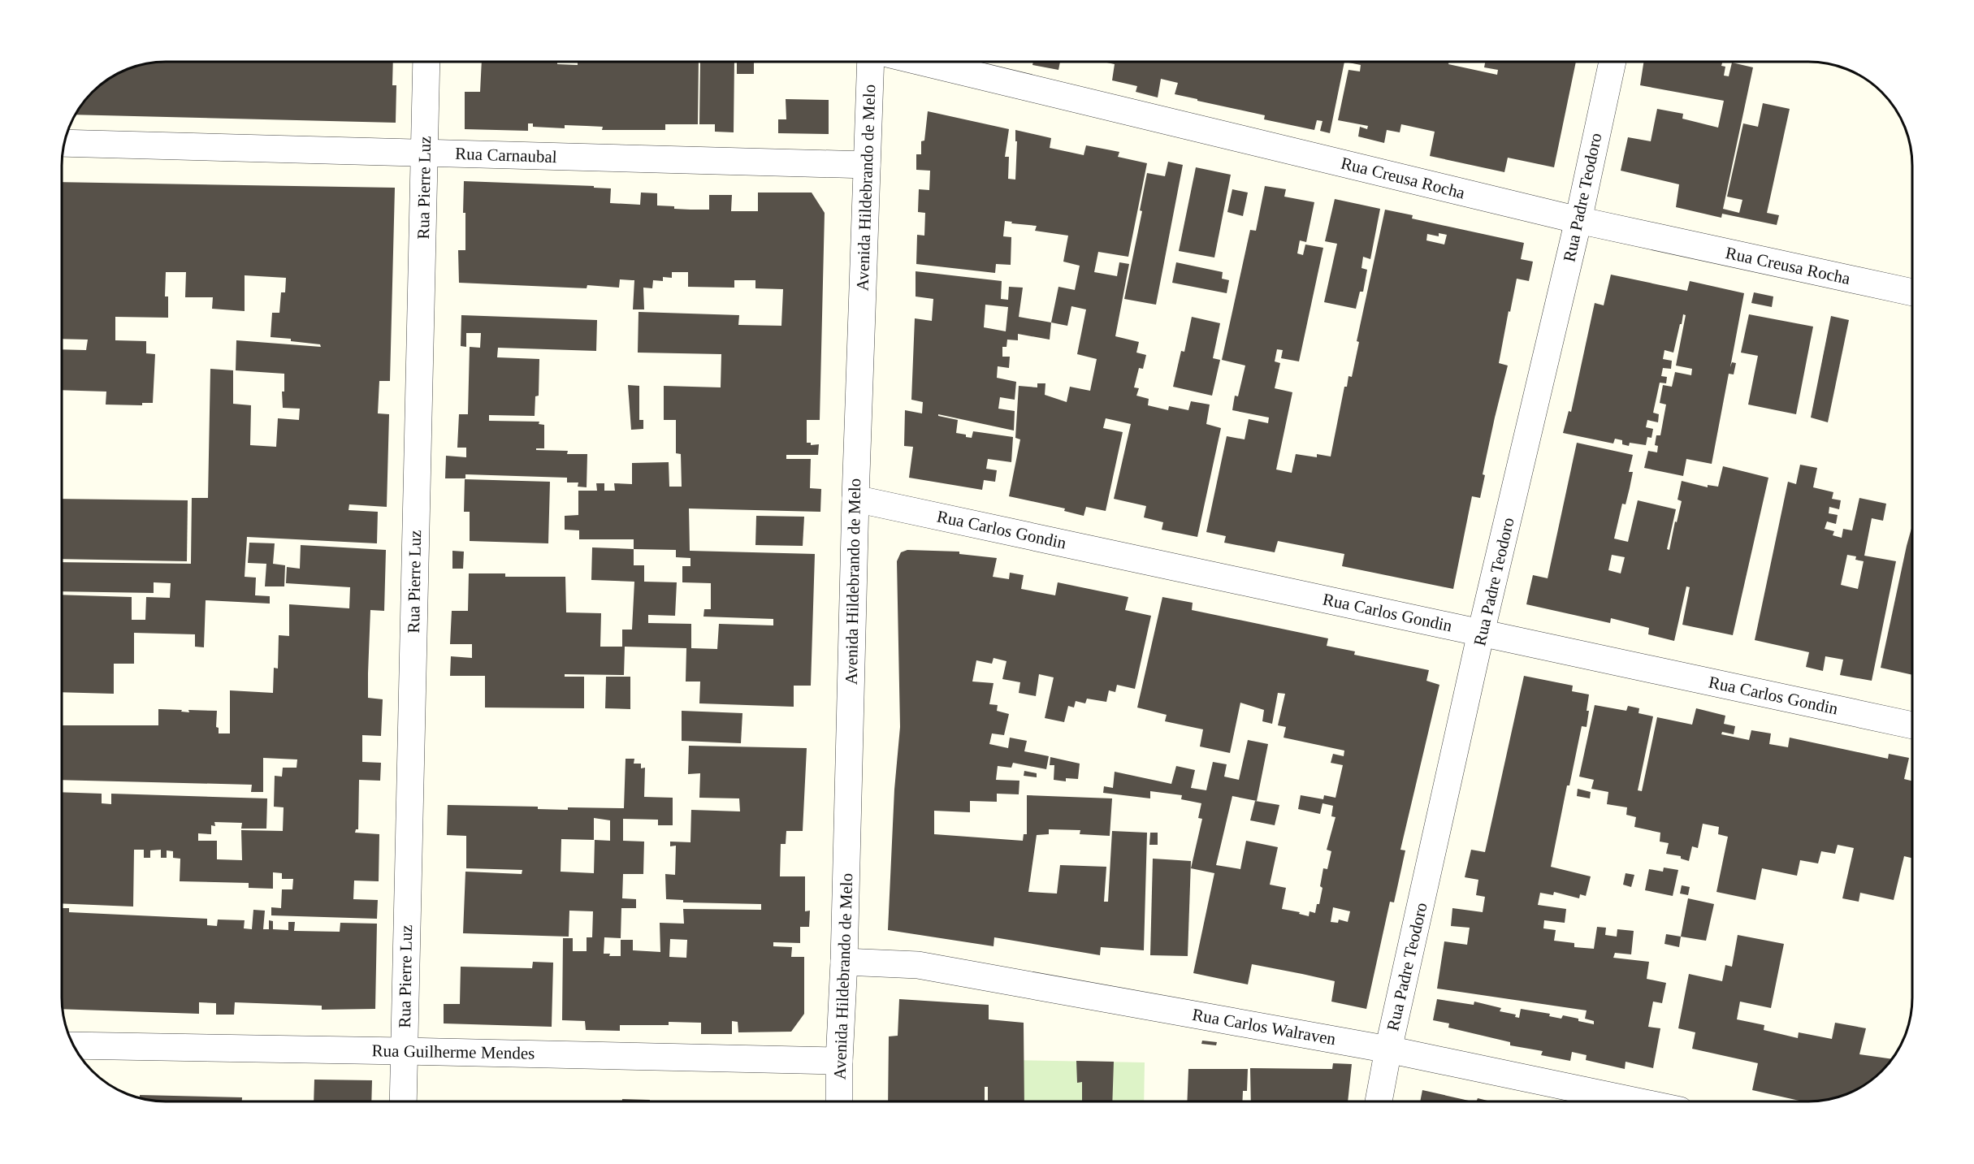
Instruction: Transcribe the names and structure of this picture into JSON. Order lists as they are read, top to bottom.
{
  "streets": {
    "street": [
      "Rua Carnaubal",
      "Rua Creusa Rocha",
      "Rua Pierre Luz",
      "Avenida Hildebrando de Melo",
      "Rua Padre Teodoro",
      "Rua Carlos Gondin",
      "Rua Carlos Walraven",
      "Rua Guilherme Mendes"
    ]
  },
  "crossings": [
    ["Rua Carnaubal", "Rua Pierre Luz"],
    ["Rua Carnaubal", "Avenida Hildebrando de Melo"],
    ["Rua Creusa Rocha", "Rua Padre Teodoro"],
    ["Rua Pierre Luz", "Rua Guilherme Mendes"],
    ["Avenida Hildebrando de Melo", "Rua Carlos Gondin"],
    ["Avenida Hildebrando de Melo", "Rua Carlos Walraven"],
    ["Avenida Hildebrando de Melo", "Rua Guilherme Mendes"],
    ["Rua Padre Teodoro", "Rua Carlos Gondin"],
    ["Rua Padre Teodoro", "Rua Carlos Walraven"]
  ]
}
